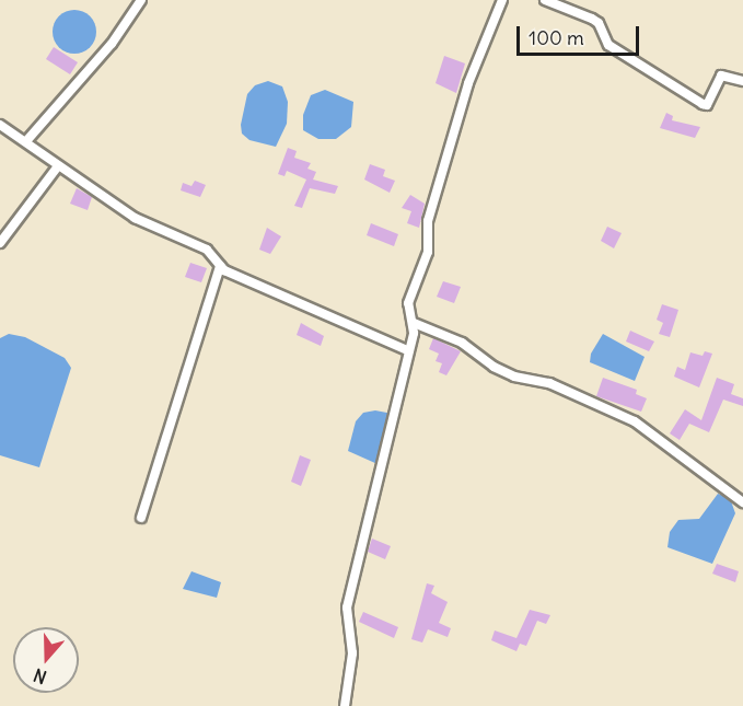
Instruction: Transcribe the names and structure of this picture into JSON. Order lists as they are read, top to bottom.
{
  "scale_bar": "100 m",
  "north": "bottom"
}
